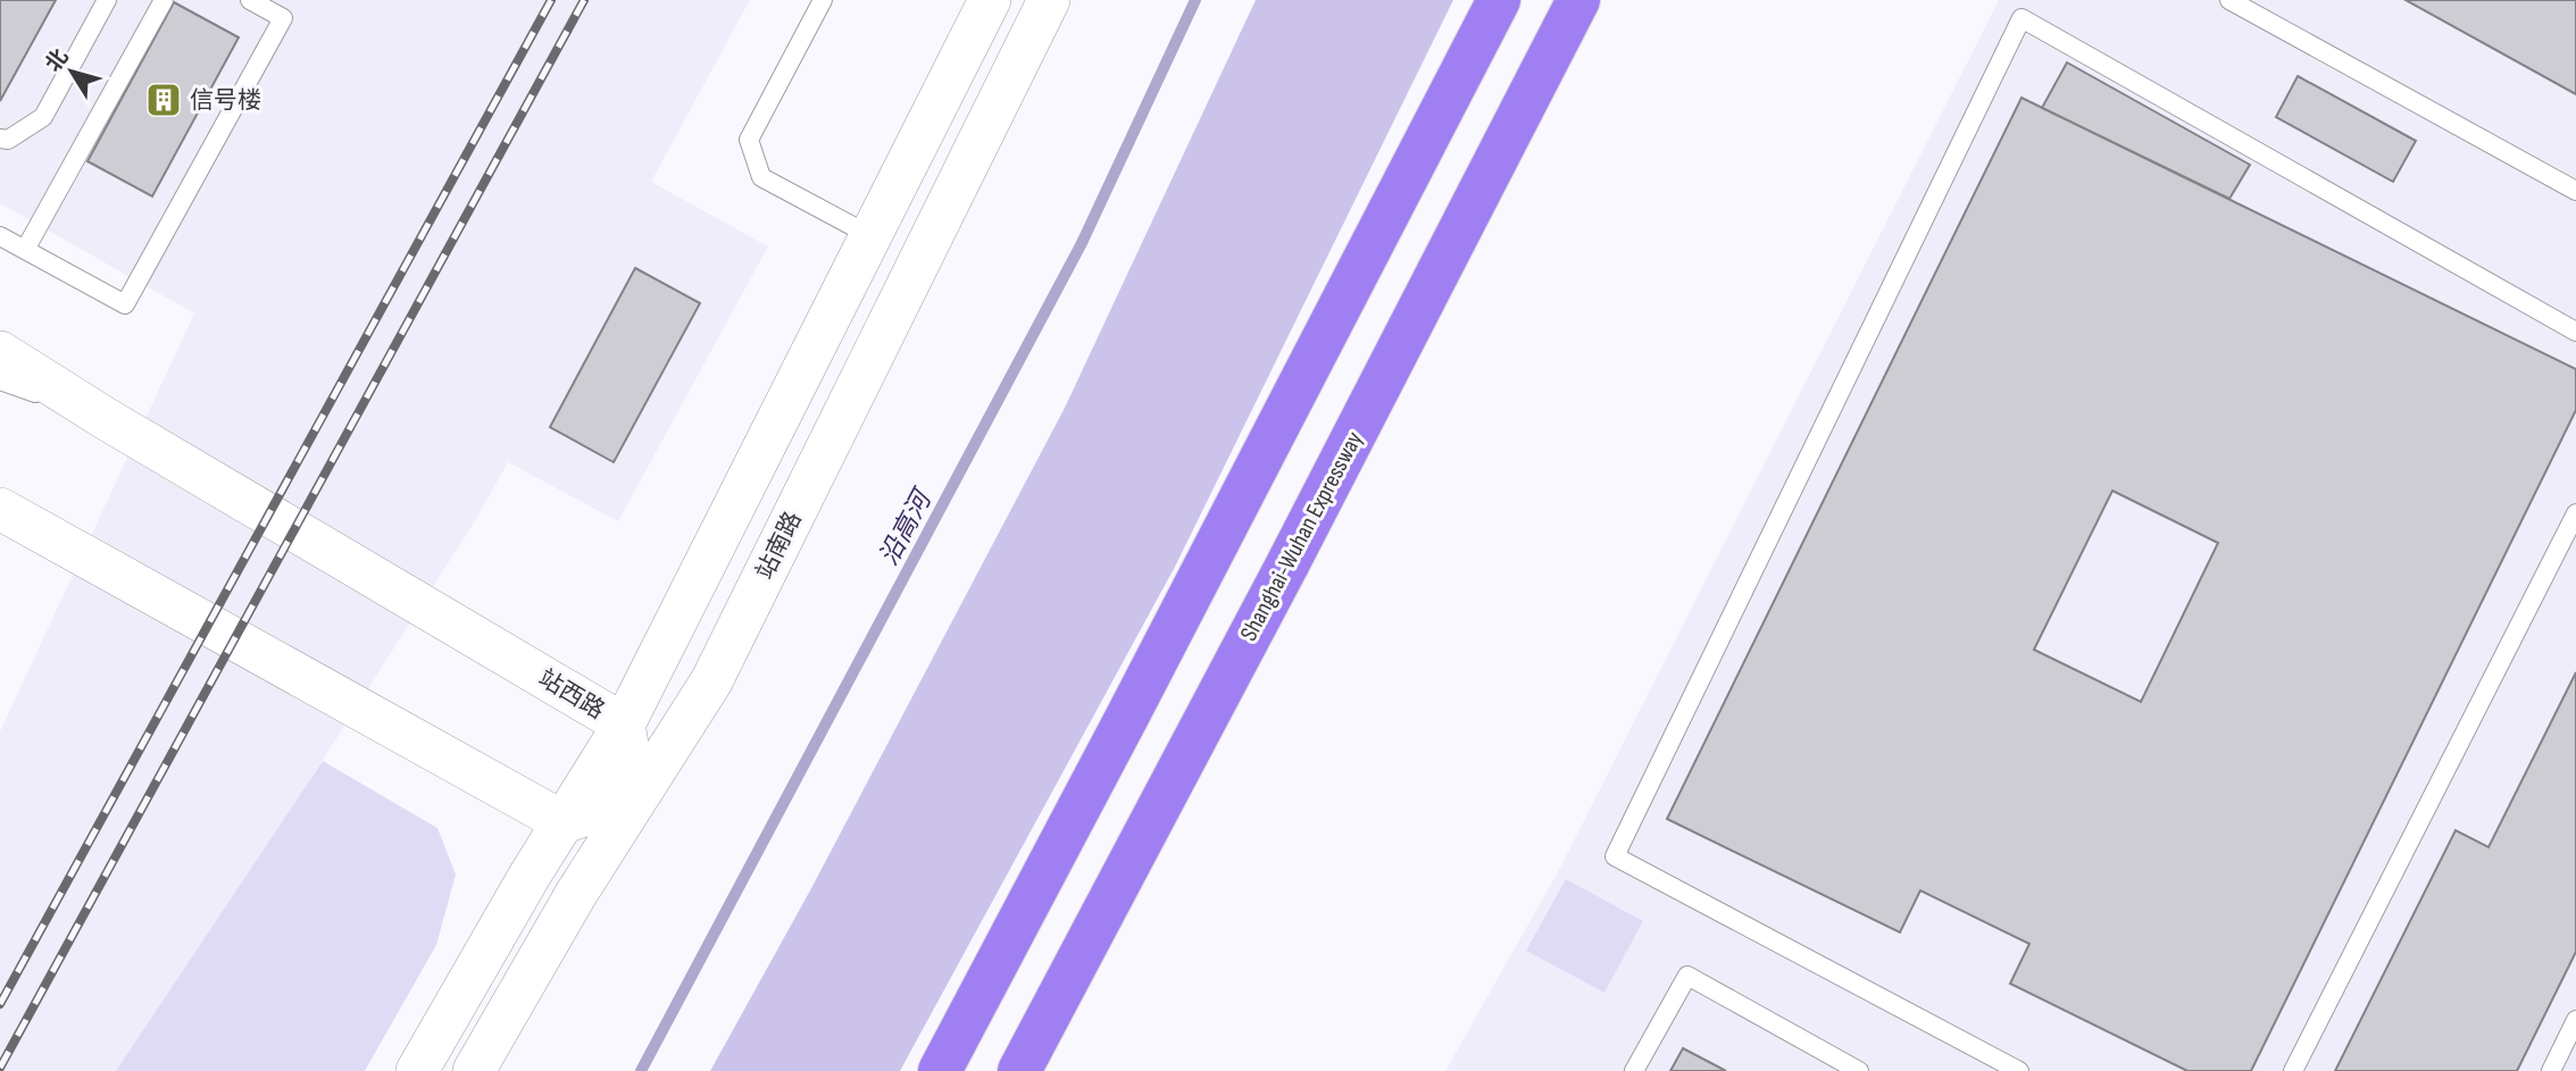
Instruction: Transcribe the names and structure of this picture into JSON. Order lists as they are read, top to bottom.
{
  "streets": {
    "highway": ["Shanghai-Wuhan Expressway"],
    "street": ["站南路", "站西路"]
  },
  "crossings": [
    ["站南路", "站西路"]
  ],
  "water": ["沿高河"],
  "places": {
    "building": ["信号楼"]
  },
  "north": "top left"
}
